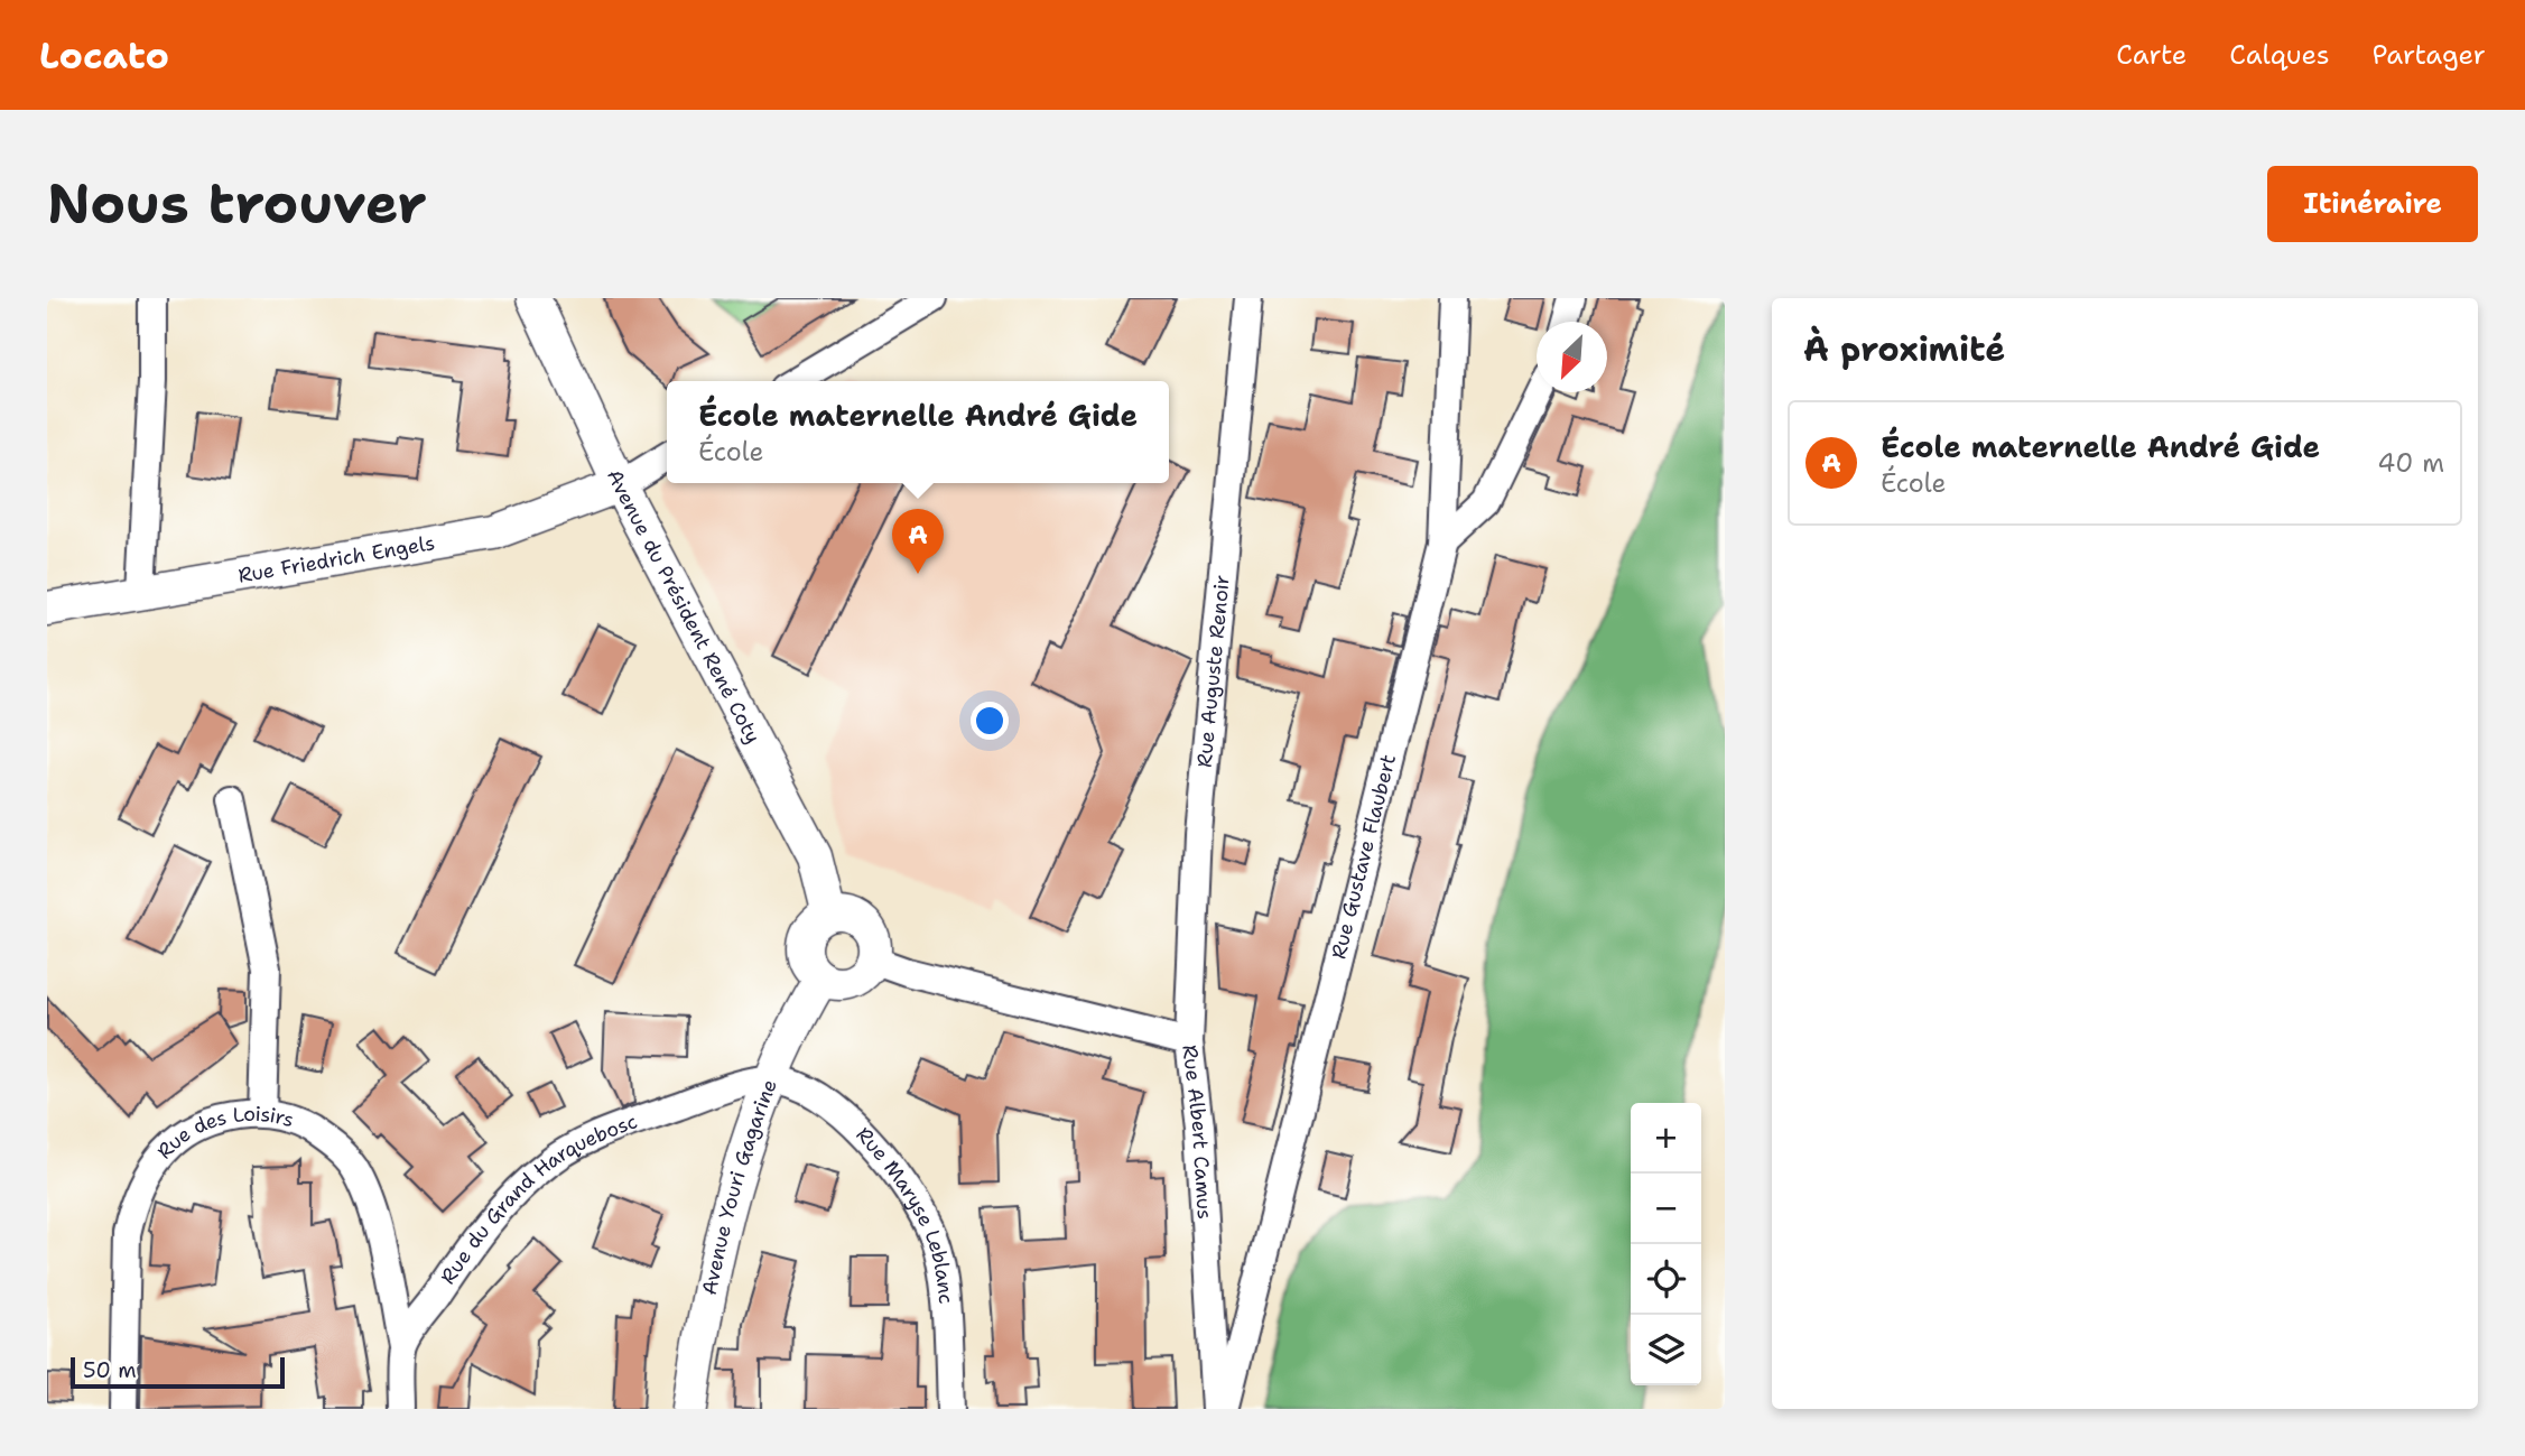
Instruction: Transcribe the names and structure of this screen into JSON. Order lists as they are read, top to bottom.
{
  "streets": {
    "street": [
      "Rue Friedrich Engels",
      "Avenue du Président René Coty",
      "Rue Auguste Renoir",
      "Rue Gustave Flaubert",
      "Rue Albert Camus",
      "Rue des Loisirs",
      "Avenue Youri Gagarine",
      "Rue du Grand Harquebosc",
      "Rue Maryse Leblanc"
    ]
  },
  "crossings": [
    ["Rue Friedrich Engels", "Avenue du Président René Coty"],
    ["Avenue du Président René Coty", "Rue Albert Camus"],
    ["Avenue du Président René Coty", "Avenue Youri Gagarine"],
    ["Rue Auguste Renoir", "Rue Albert Camus"],
    ["Rue Albert Camus", "Avenue Youri Gagarine"],
    ["Rue des Loisirs", "Rue du Grand Harquebosc"],
    ["Avenue Youri Gagarine", "Rue du Grand Harquebosc"],
    ["Avenue Youri Gagarine", "Rue Maryse Leblanc"],
    ["Rue du Grand Harquebosc", "Rue Maryse Leblanc"]
  ],
  "scale_bar": "50 m",
  "north": "bottom left",
  "page": {
    "header": "Locato",
    "nav": ["Carte", "Calques", "Partager"],
    "buttons": "Itinéraire",
    "title": "Nous trouver",
    "heading": "À proximité",
    "popup": ["École maternelle André Gide", "École"],
    "list": [
      {
        "mark": "A",
        "name": "École maternelle André Gide",
        "note": "École",
        "value": "40 m"
      }
    ],
    "pins": "A",
    "map_buttons": ["+", "−"],
    "scale": "50 m"
  }
}
